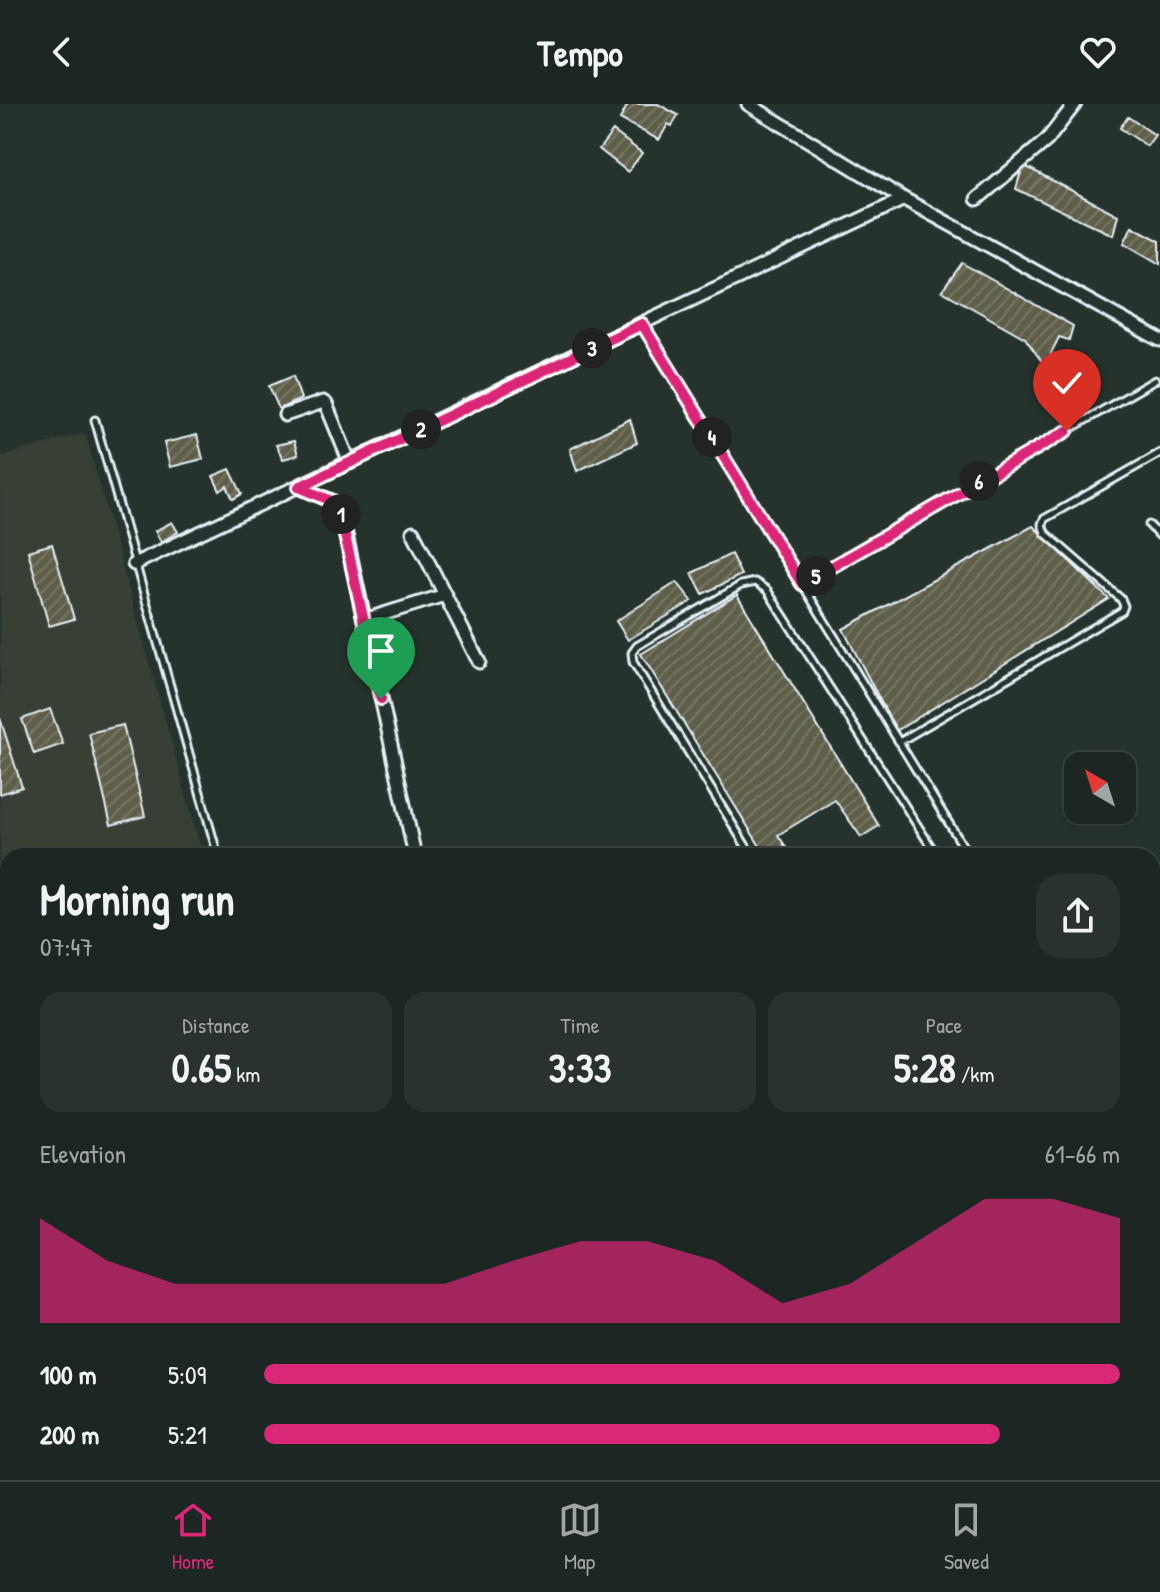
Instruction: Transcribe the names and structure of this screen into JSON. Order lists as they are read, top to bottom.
{
  "north": "top left",
  "page": {
    "header": "Tempo",
    "pins": [
      "3",
      "2",
      "4",
      "6",
      "1",
      "5"
    ],
    "heading": ["Morning run", "07:47"],
    "stats": [
      ["Distance", "0.65 km"],
      ["Time", "3:33"],
      ["Pace", "5:28 /km"]
    ],
    "chart": ["Elevation", "61–66 m"],
    "list": [
      {
        "name": "100 m",
        "note": "5:09"
      },
      {
        "name": "200 m",
        "note": "5:21"
      }
    ],
    "tabs": ["Home", "Map", "Saved"]
  }
}
